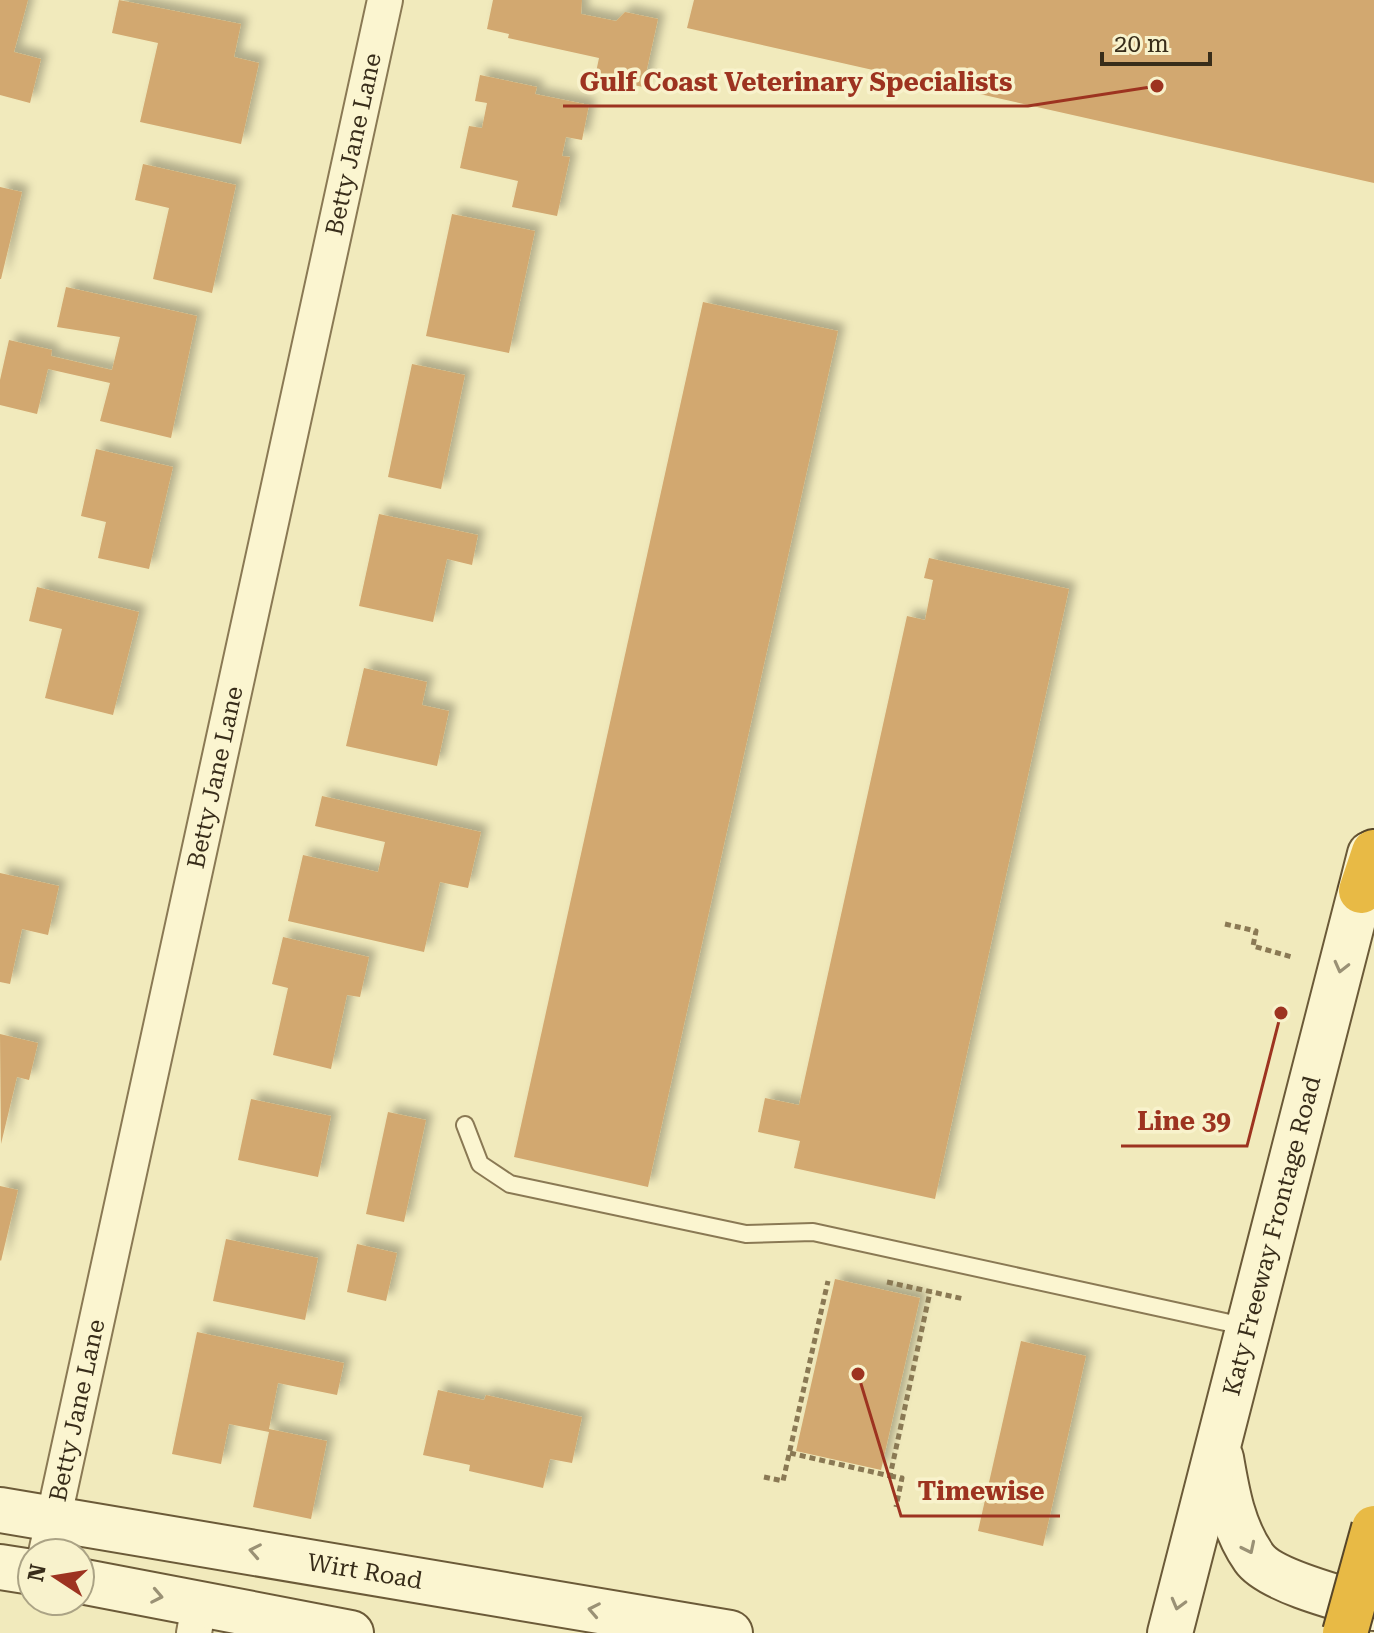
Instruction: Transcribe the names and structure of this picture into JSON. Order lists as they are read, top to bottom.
{
  "streets": {
    "main road": ["Katy Freeway Frontage Road", "Wirt Road"],
    "street": ["Betty Jane Lane"]
  },
  "crossings": [
    ["Betty Jane Lane", "Wirt Road"]
  ],
  "one_way": ["Katy Freeway Frontage Road"],
  "places": ["Gulf Coast Veterinary Specialists", "Line 39", "Timewise"],
  "scale_bar": "20 m",
  "north": "left"
}
